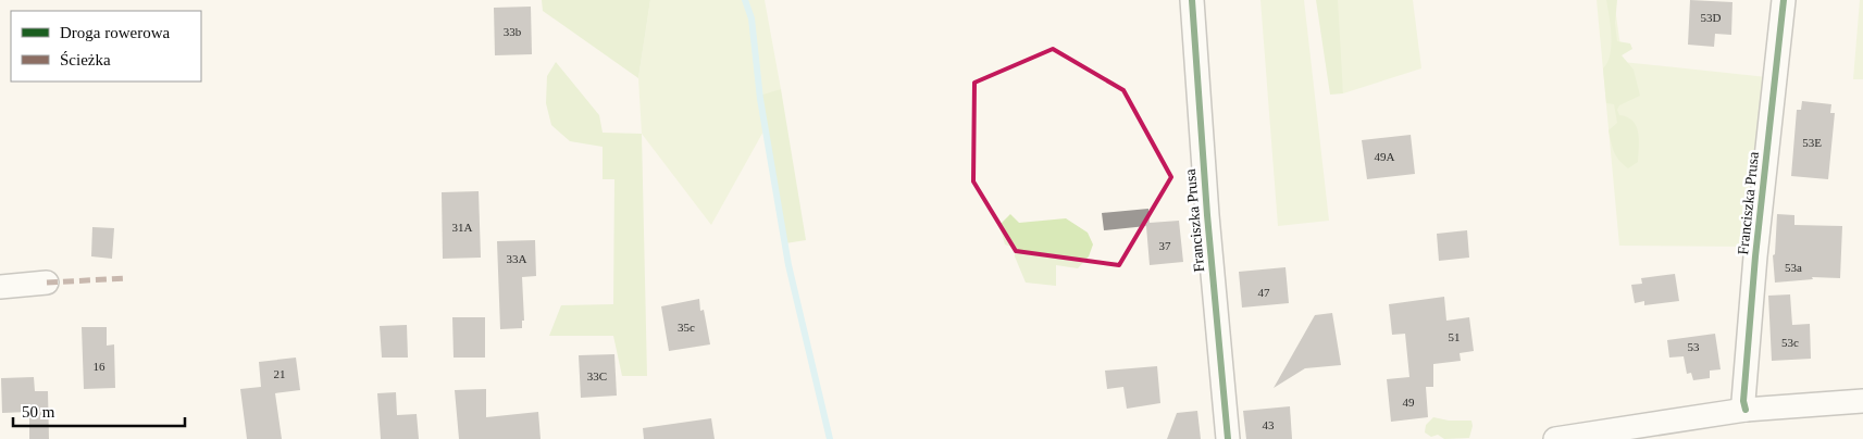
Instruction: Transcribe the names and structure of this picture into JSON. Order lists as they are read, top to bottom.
{
  "streets": {
    "street": ["Franciszka Prusa"]
  },
  "house_numbers": [
    "53D",
    "33b",
    "53E",
    "49A",
    "31A",
    "37",
    "33A",
    "53a",
    "47",
    "35c",
    "51",
    "53c",
    "53",
    "16",
    "21",
    "33C",
    "49",
    "43"
  ],
  "legend": ["Droga rowerowa", "Ścieżka"],
  "scale_bar": "50 m"
}
